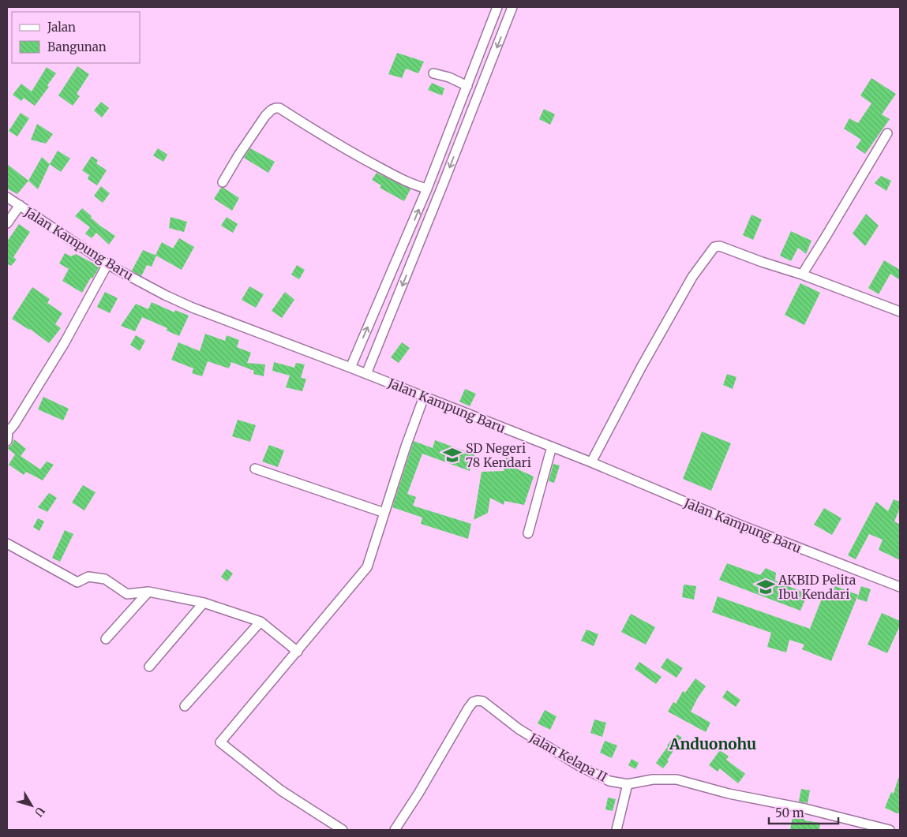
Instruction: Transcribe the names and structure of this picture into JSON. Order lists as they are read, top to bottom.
{
  "streets": {
    "street": ["Jalan Kampung Baru", "Jalan Kelapa II"]
  },
  "districts": ["Anduonohu"],
  "places": {
    "school or university": ["SD Negeri 78 Kendari", "AKBID Pelita Ibu Kendari"]
  },
  "legend": ["Jalan", "Bangunan"],
  "scale_bar": "50 m",
  "north": "bottom right"
}
